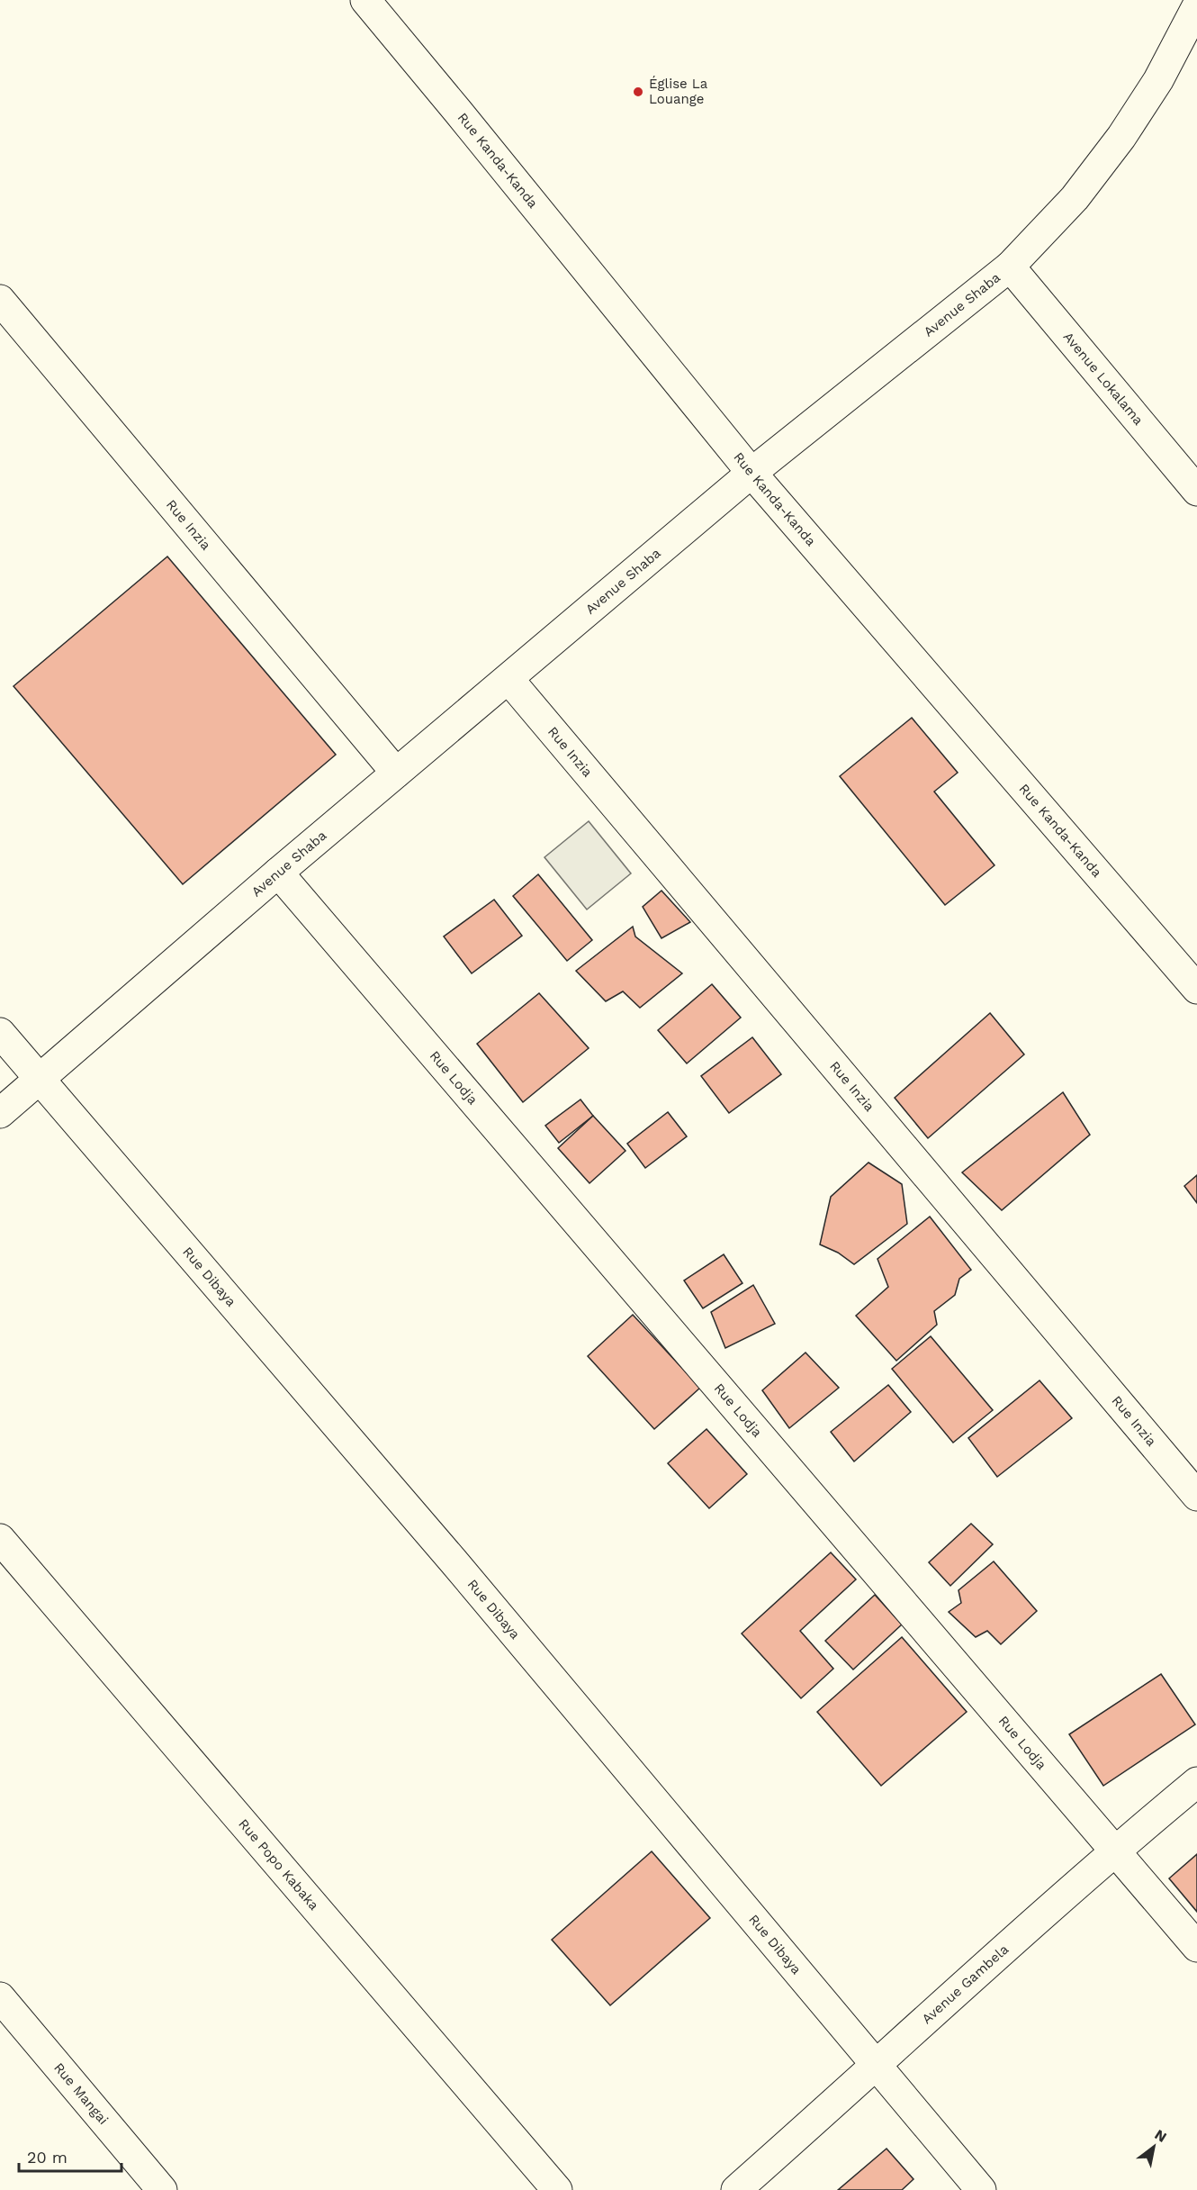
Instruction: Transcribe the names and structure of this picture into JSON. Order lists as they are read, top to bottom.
{
  "streets": {
    "street": [
      "Rue Kanda-Kanda",
      "Avenue Shaba",
      "Avenue Lokalama",
      "Rue Inzia",
      "Rue Lodja",
      "Rue Dibaya",
      "Rue Popo Kabaka",
      "Avenue Gambela",
      "Rue Mangai"
    ]
  },
  "crossings": [
    ["Rue Kanda-Kanda", "Avenue Shaba"],
    ["Avenue Shaba", "Avenue Lokalama"],
    ["Avenue Shaba", "Rue Inzia"],
    ["Avenue Shaba", "Rue Lodja"],
    ["Avenue Shaba", "Rue Dibaya"],
    ["Rue Lodja", "Avenue Gambela"],
    ["Rue Dibaya", "Avenue Gambela"]
  ],
  "places": ["Église La Louange"],
  "scale_bar": "20 m",
  "north": "top right"
}
